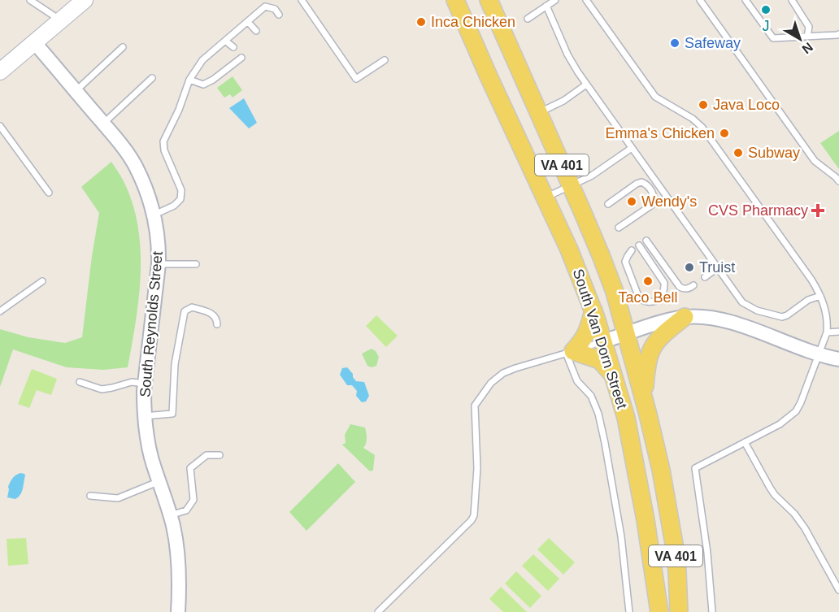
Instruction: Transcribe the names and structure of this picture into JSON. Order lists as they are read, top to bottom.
{
  "streets": {
    "main road": ["VA 401", "South Van Dorn Street"],
    "street": ["South Reynolds Street"]
  },
  "places": {
    "other": [
      "J",
      "Inca Chicken",
      "Safeway",
      "Java Loco",
      "Emma's Chicken",
      "Subway",
      "Wendy's",
      "Truist",
      "Taco Bell"
    ],
    "health": ["CVS Pharmacy"]
  },
  "north": "bottom right"
}
